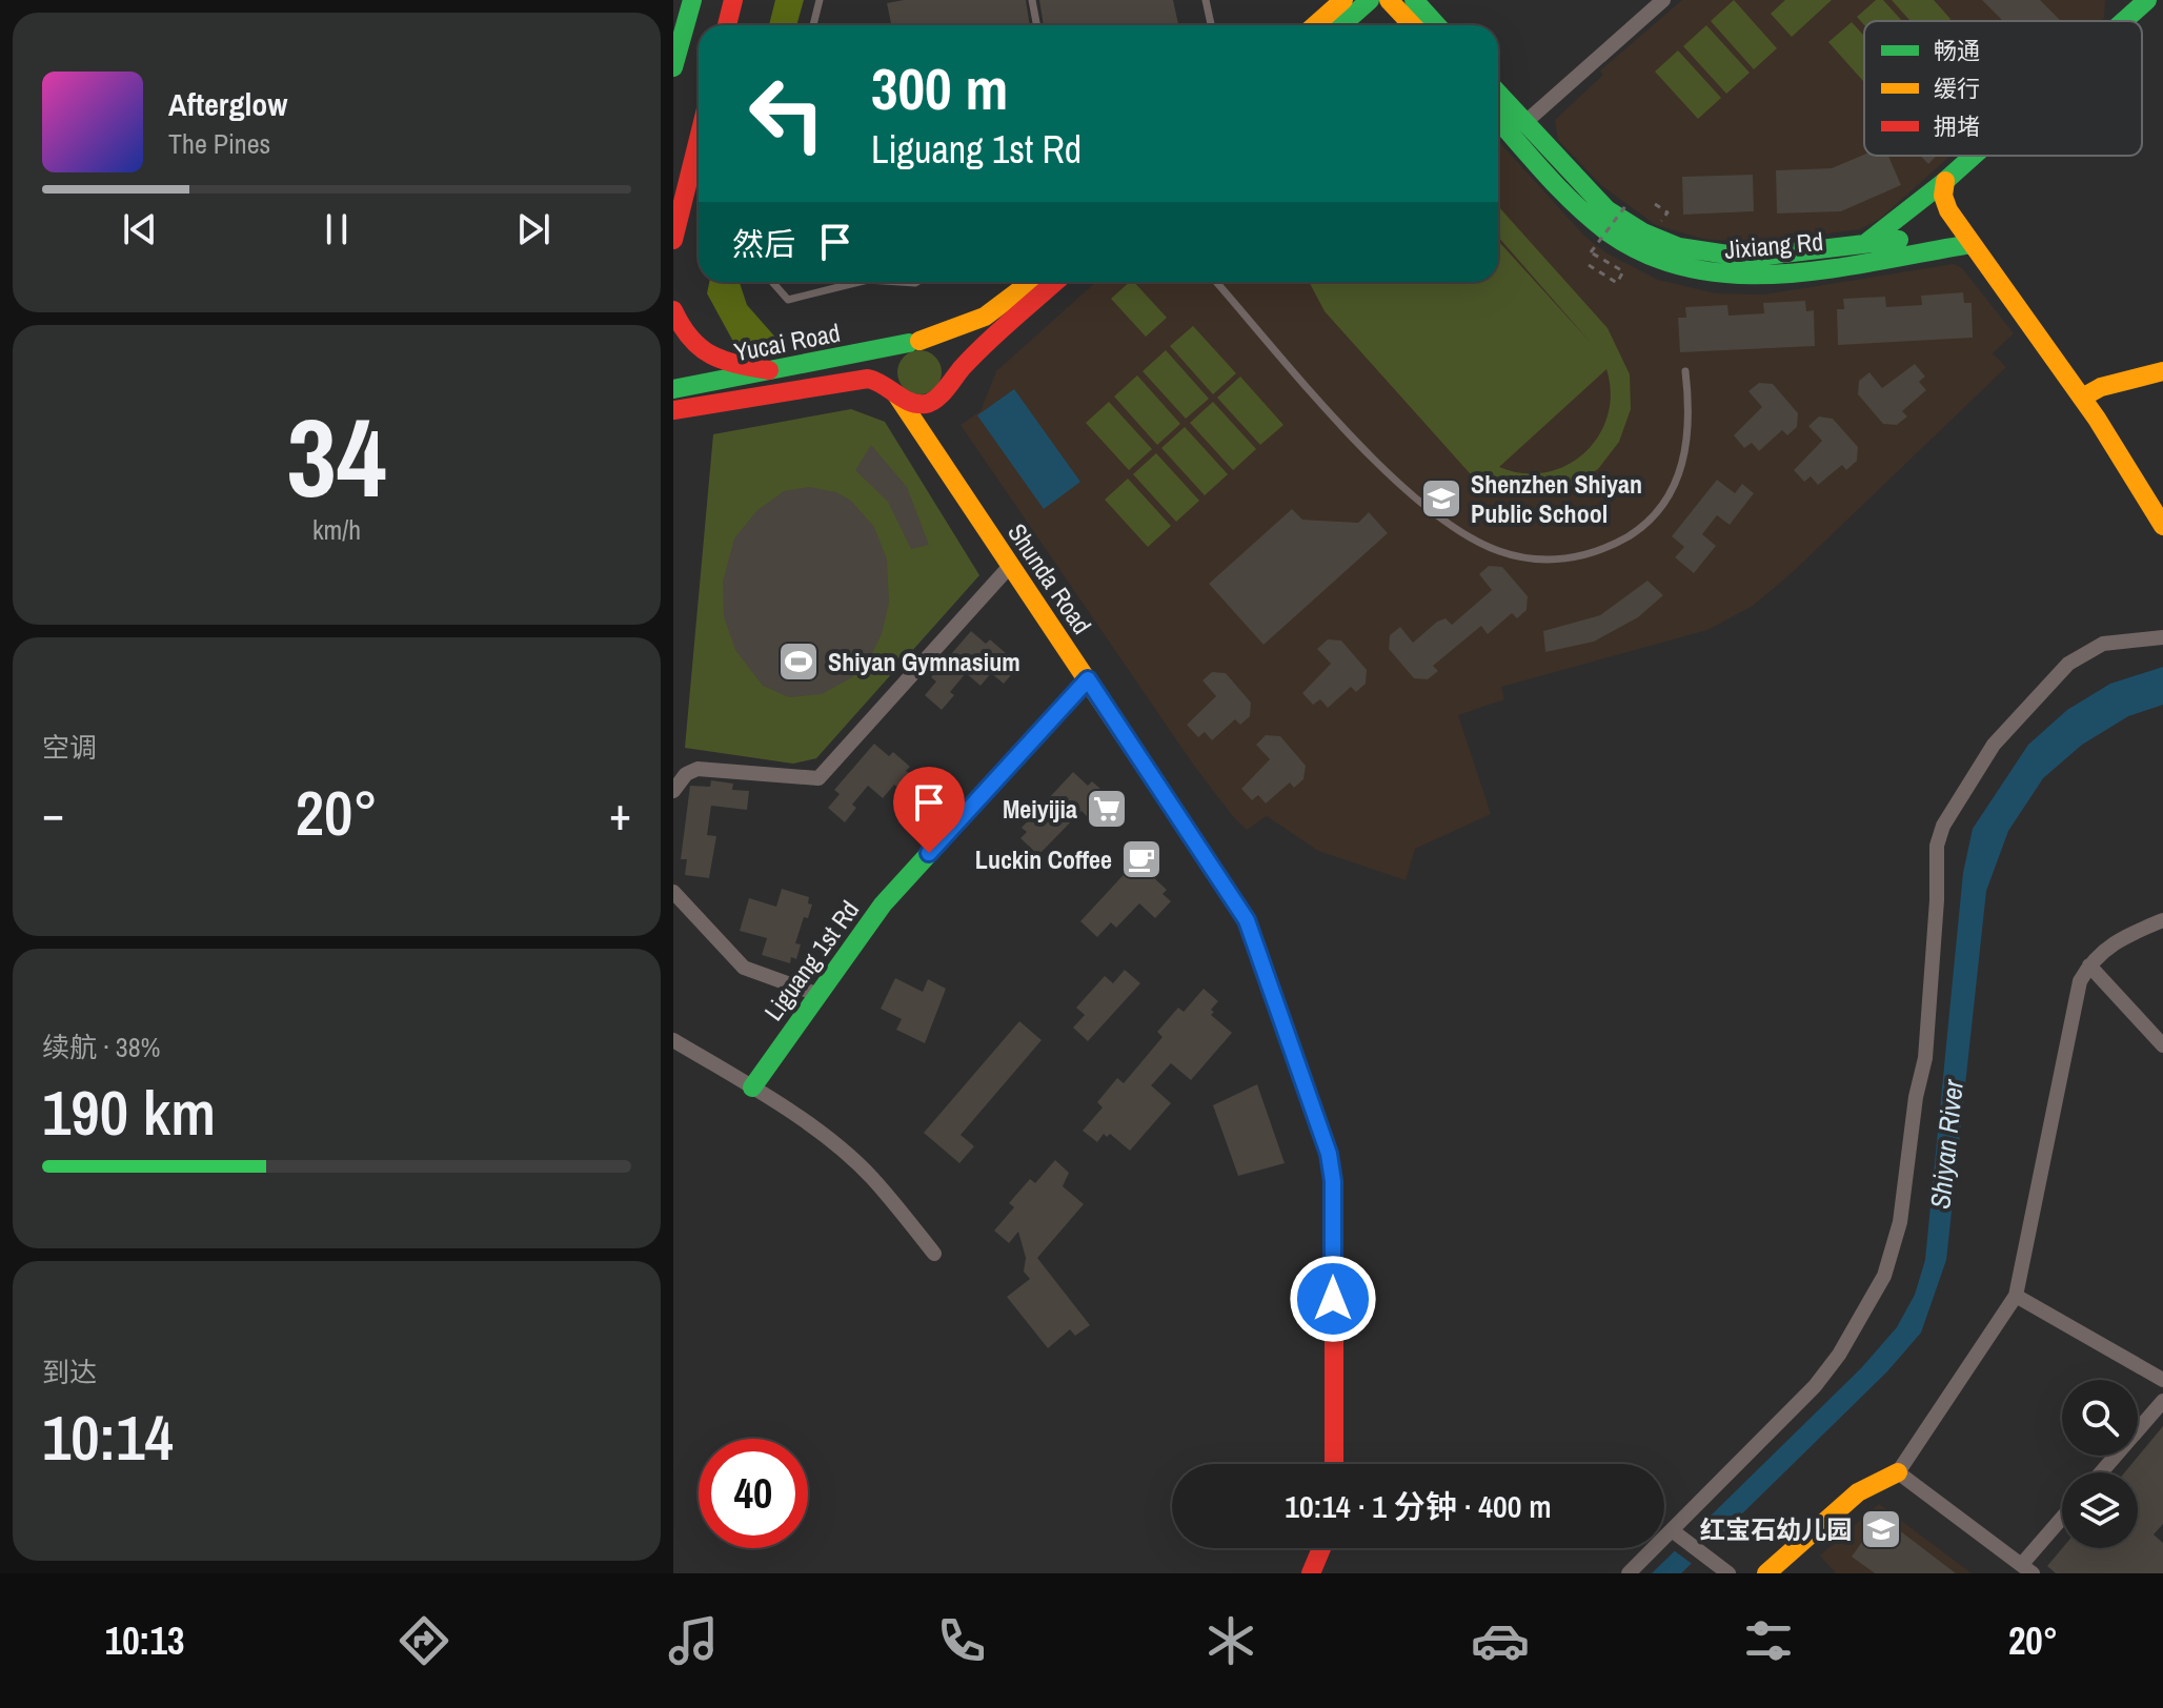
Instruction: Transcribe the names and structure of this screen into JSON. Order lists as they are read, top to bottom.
{
  "streets": {
    "street": [
      "Jixiang Rd",
      "Yucai Road",
      "Shunda Road",
      "Liguang 1st Rd"
    ]
  },
  "crossings": [
    ["Yucai Road", "Shunda Road"],
    ["Shunda Road", "Liguang 1st Rd"]
  ],
  "water": ["Shiyan River"],
  "places": {
    "school or university": ["Shenzhen Shiyan Public School", "红宝石幼儿园"],
    "sports": ["Shiyan Gymnasium"],
    "supermarket": ["Meiyijia"],
    "cafe": ["Luckin Coffee"]
  },
  "legend": ["畅通", "缓行", "拥堵"],
  "page": {
    "turn": ["300 m", "Liguang 1st Rd"],
    "song": ["Afterglow", "The Pines"],
    "then": "然后",
    "tile": [
      ["34", "km/h"],
      "空调",
      ["续航 · 38%", "190 km"],
      ["到达", "10:14"]
    ],
    "heat": ["−", "20°", "+"],
    "limit": "40",
    "trip": "10:14 · 1 分钟 · 400 m",
    "tabs": ["10:13", "20°"]
  }
}
